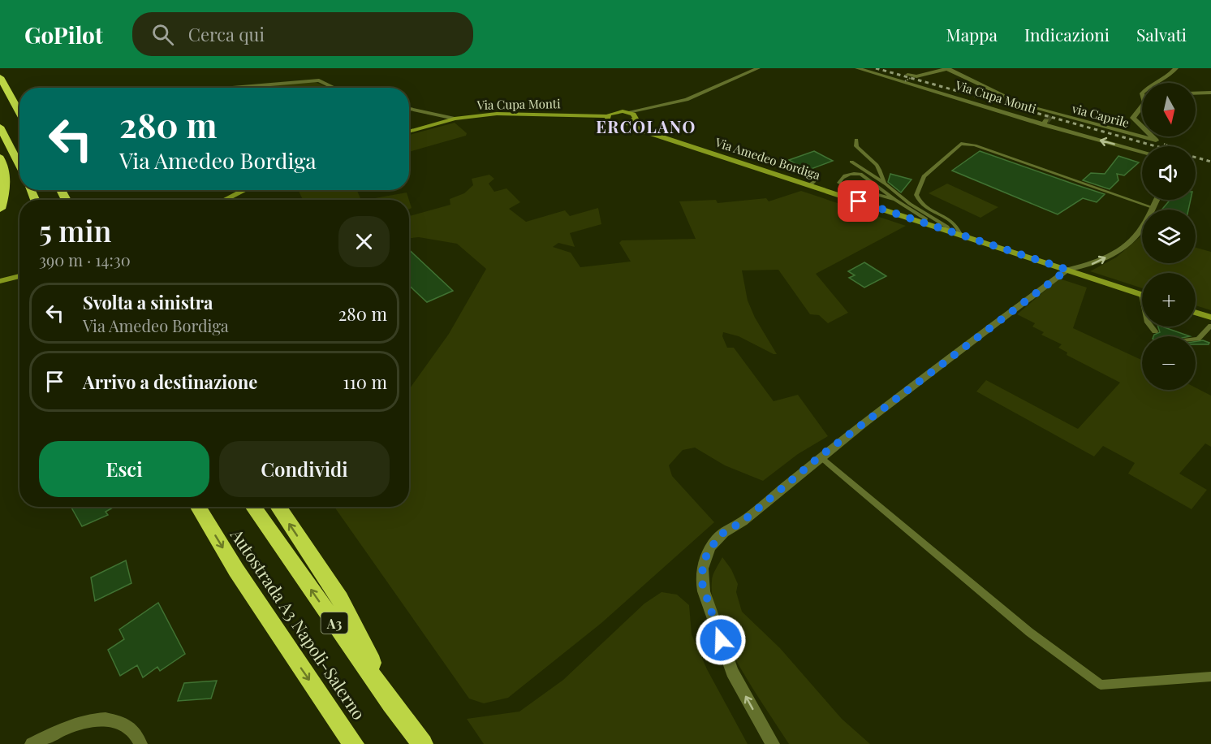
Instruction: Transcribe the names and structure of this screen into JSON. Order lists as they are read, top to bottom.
{
  "streets": {
    "highway": ["A3", "Autostrada A3 Napoli-Salerno"],
    "street": ["Via Cupa Monti", "via Caprile", "Via Amedeo Bordiga"]
  },
  "crossings": [
    ["Via Cupa Monti", "via Caprile"],
    ["Via Cupa Monti", "Via Amedeo Bordiga"]
  ],
  "one_way": ["via Caprile"],
  "districts": ["ERCOLANO"],
  "north": "bottom",
  "page": {
    "header": "GoPilot",
    "search": "Cerca qui",
    "nav": ["Mappa", "Indicazioni", "Salvati"],
    "map_buttons": ["+", "−"],
    "turn": ["280 m", "Via Amedeo Bordiga"],
    "heading": ["5 min", "390 m · 14:30"],
    "list": [
      {
        "name": "Svolta a sinistra",
        "note": "Via Amedeo Bordiga",
        "value": "280 m"
      },
      {
        "name": "Arrivo a destinazione",
        "value": "110 m"
      }
    ],
    "buttons": ["Esci", "Condividi"]
  }
}
